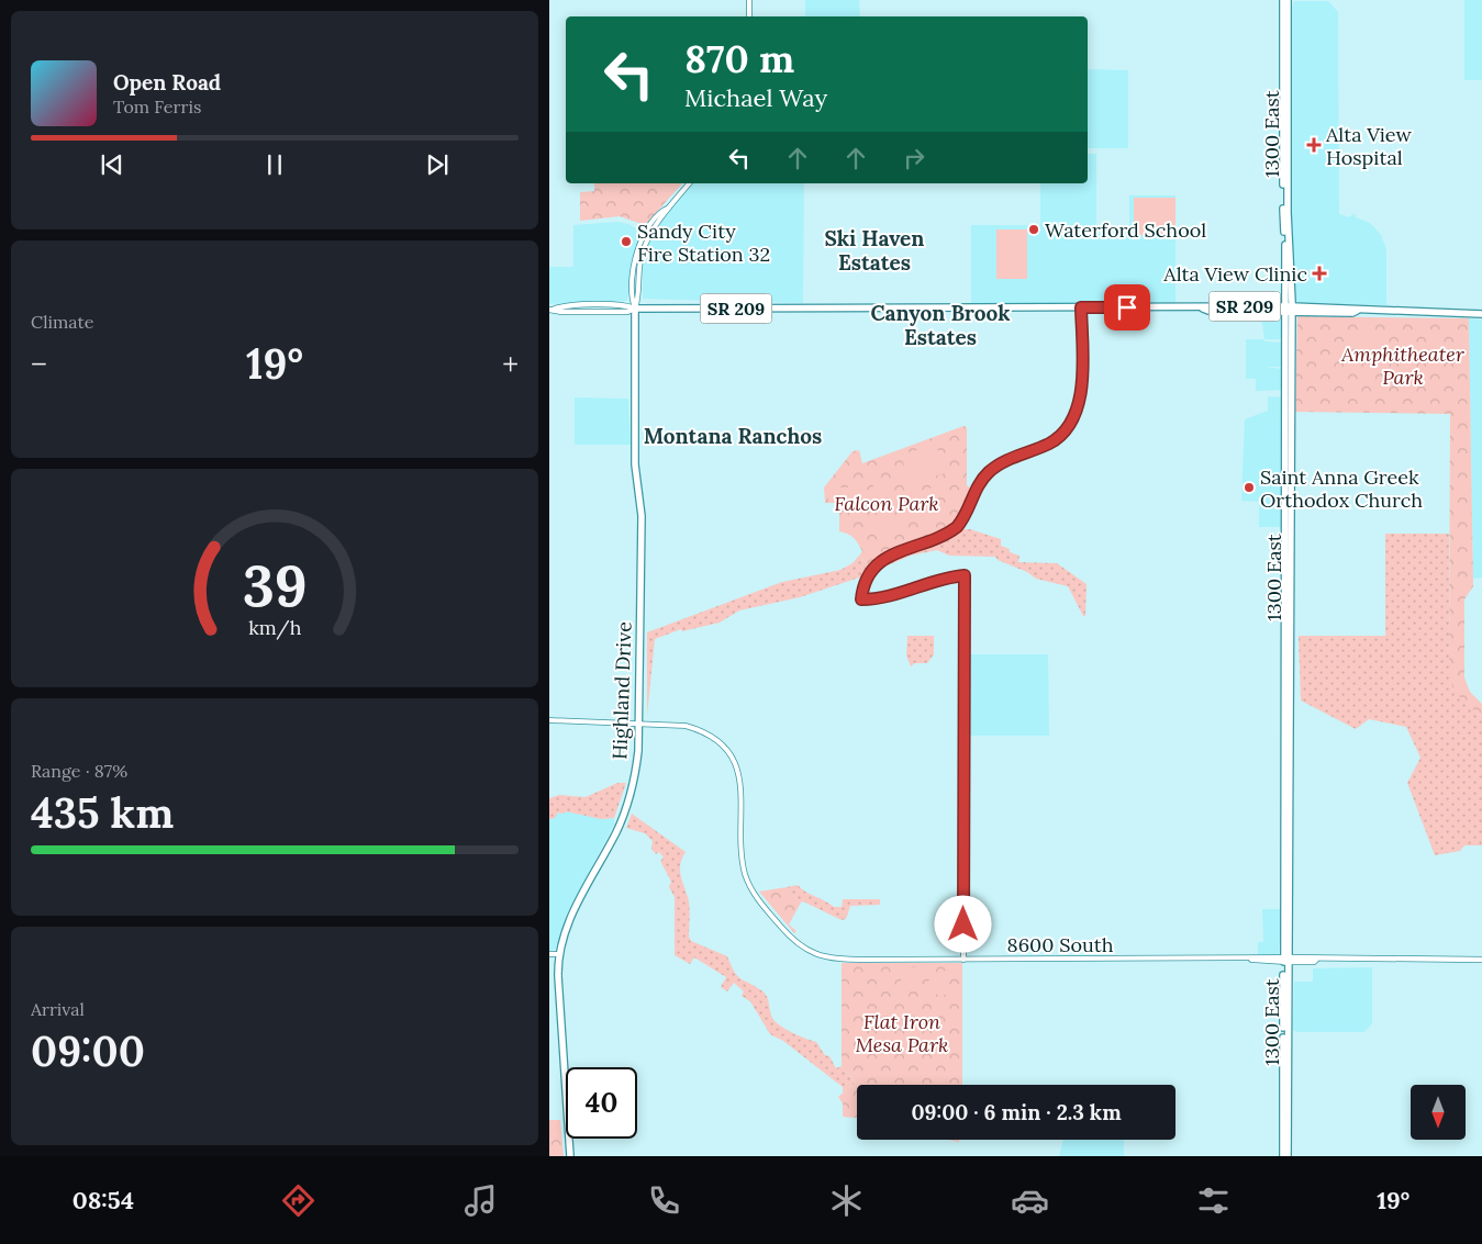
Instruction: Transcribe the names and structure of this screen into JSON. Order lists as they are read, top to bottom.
{
  "streets": {
    "main road": [
      "1300 East",
      "SR 209",
      "Highland Drive",
      "8600 South"
    ]
  },
  "crossings": [
    ["1300 East", "SR 209"],
    ["1300 East", "8600 South"],
    ["SR 209", "Highland Drive"],
    ["Highland Drive", "8600 South"]
  ],
  "districts": ["Ski Haven Estates", "Canyon Brook Estates", "Montana Ranchos"],
  "parks": ["Amphitheater Park", "Falcon Park", "Flat Iron Mesa Park"],
  "places": {
    "health": ["Alta View Hospital", "Alta View Clinic"],
    "other": ["Waterford School", "Sandy City Fire Station 32", "Saint Anna Greek Orthodox Church"]
  },
  "north": "bottom",
  "page": {
    "turn": ["870 m", "Michael Way"],
    "song": ["Open Road", "Tom Ferris"],
    "tile": [
      "Climate",
      ["Range · 87%", "435 km"],
      ["Arrival", "09:00"]
    ],
    "heat": ["−", "19°", "+"],
    "limit": "40",
    "trip": "09:00 · 6 min · 2.3 km",
    "tabs": ["08:54", "19°"],
    "gauge": ["39", "km/h"]
  }
}
